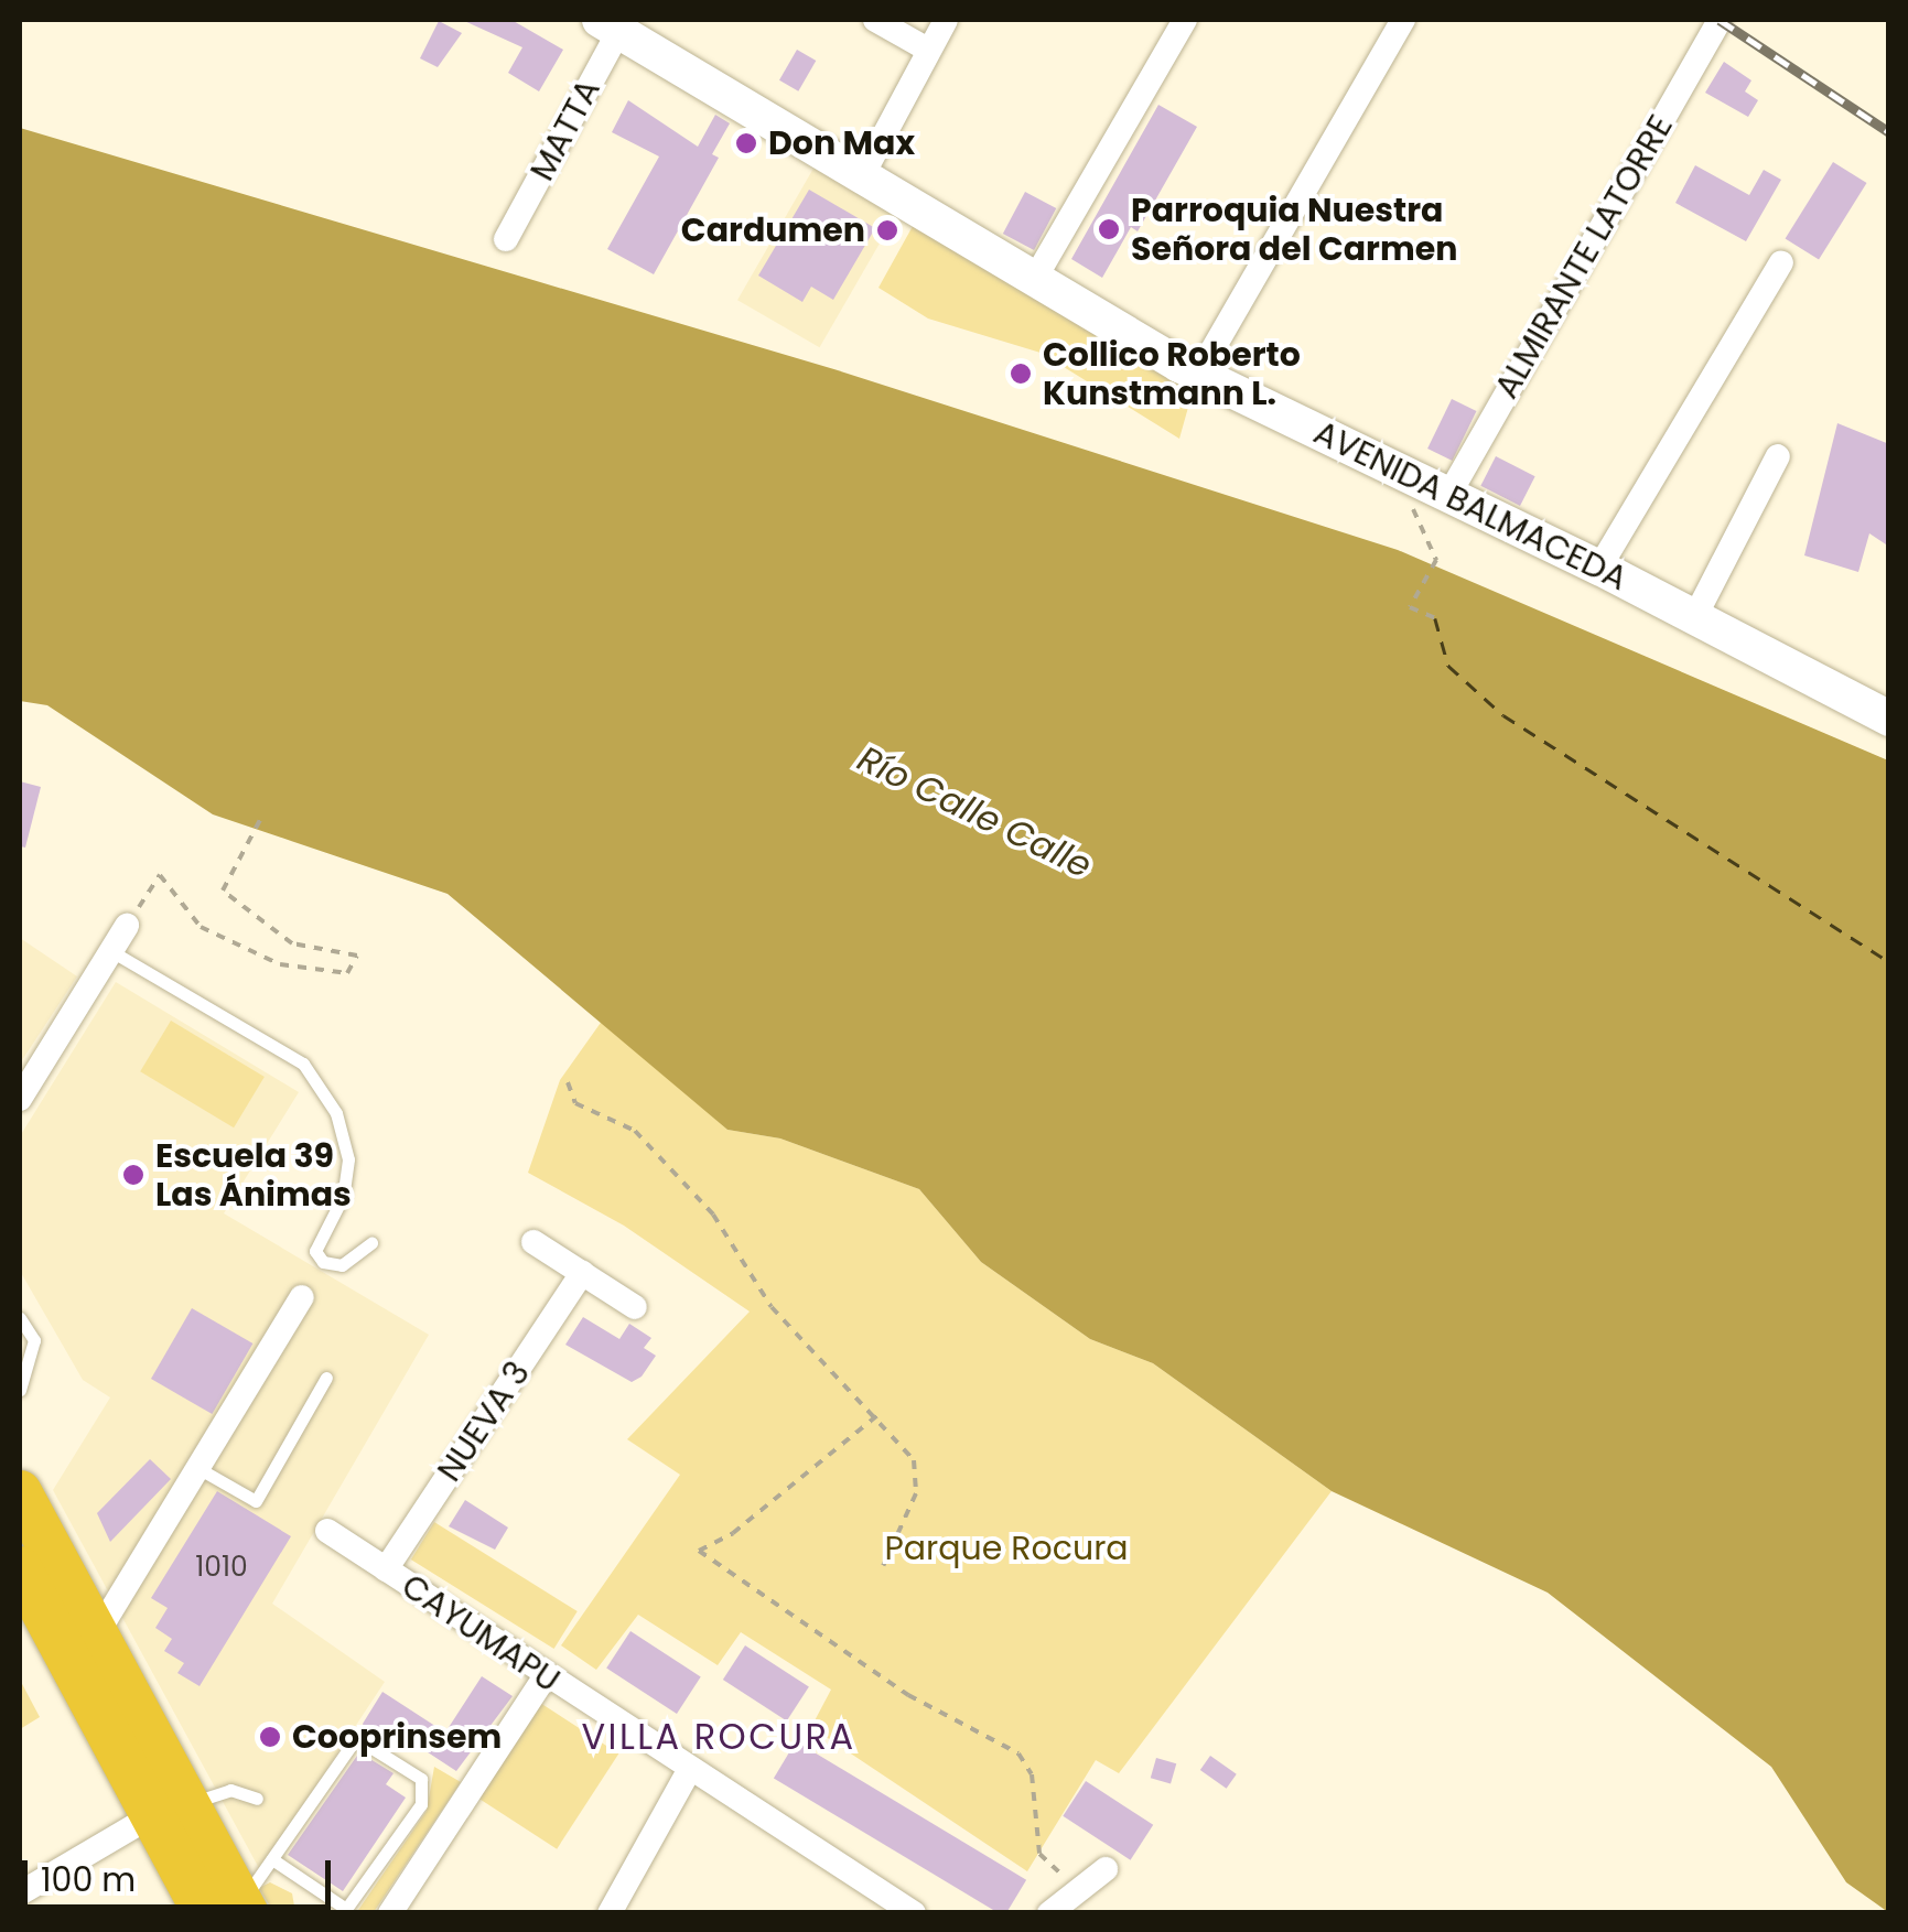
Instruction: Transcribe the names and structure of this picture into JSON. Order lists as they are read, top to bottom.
{
  "streets": {
    "main road": ["AVENIDA BALMACEDA"],
    "street": [
      "MATTA",
      "ALMIRANTE LATORRE",
      "NUEVA 3",
      "CAYUMAPU"
    ]
  },
  "crossings": [
    ["MATTA", "AVENIDA BALMACEDA"],
    ["ALMIRANTE LATORRE", "AVENIDA BALMACEDA"],
    ["NUEVA 3", "CAYUMAPU"]
  ],
  "districts": ["VILLA ROCURA"],
  "water": ["Río Calle Calle"],
  "parks": ["Parque Rocura"],
  "places": [
    "Don Max",
    "Parroquia Nuestra Señora del Carmen",
    "Cardumen",
    "Collico Roberto Kunstmann L.",
    "Escuela 39 Las Ánimas",
    "Cooprinsem"
  ],
  "house_numbers": ["1010"],
  "scale_bar": "100 m"
}
